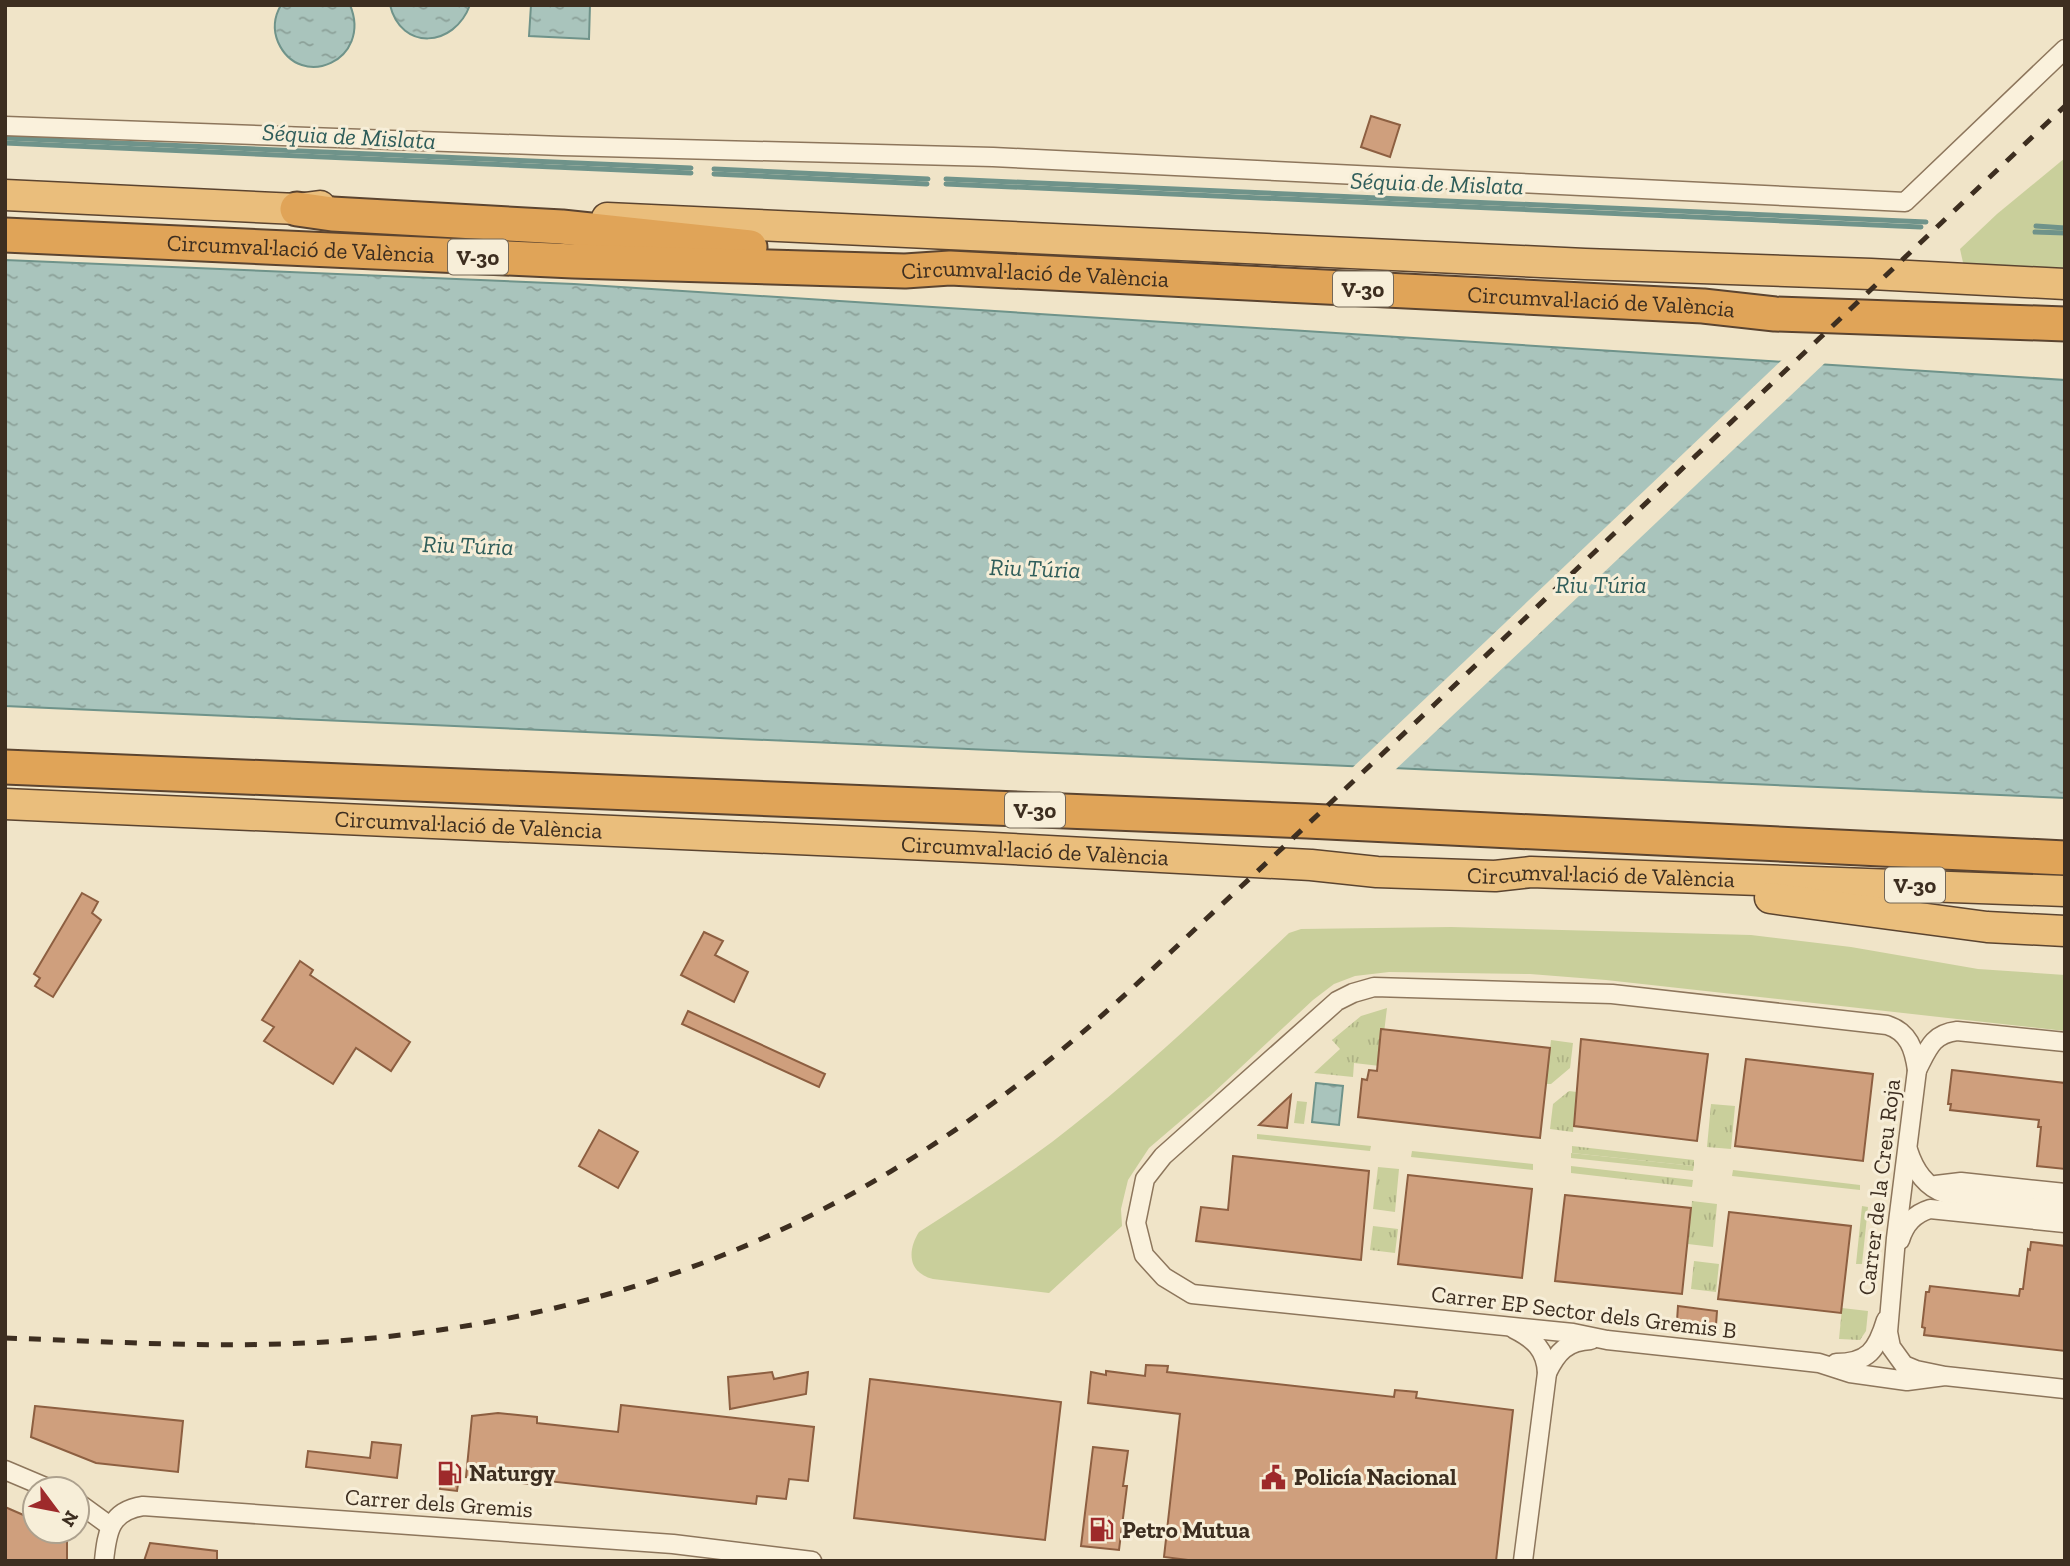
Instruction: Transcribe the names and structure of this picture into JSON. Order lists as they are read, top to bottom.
{
  "streets": {
    "highway": ["Circumval·lació de València", "V-30"],
    "street": ["Carrer de la Creu Roja", "Carrer EP Sector dels Gremis B", "Carrer dels Gremis"]
  },
  "crossings": [
    ["Carrer de la Creu Roja", "Carrer EP Sector dels Gremis B"]
  ],
  "water": ["Séquia de Mislata", "Riu Túria"],
  "places": {
    "fuel station": ["Naturgy", "Petro Mutua"],
    "public building": ["Policía Nacional"]
  },
  "north": "bottom right"
}
